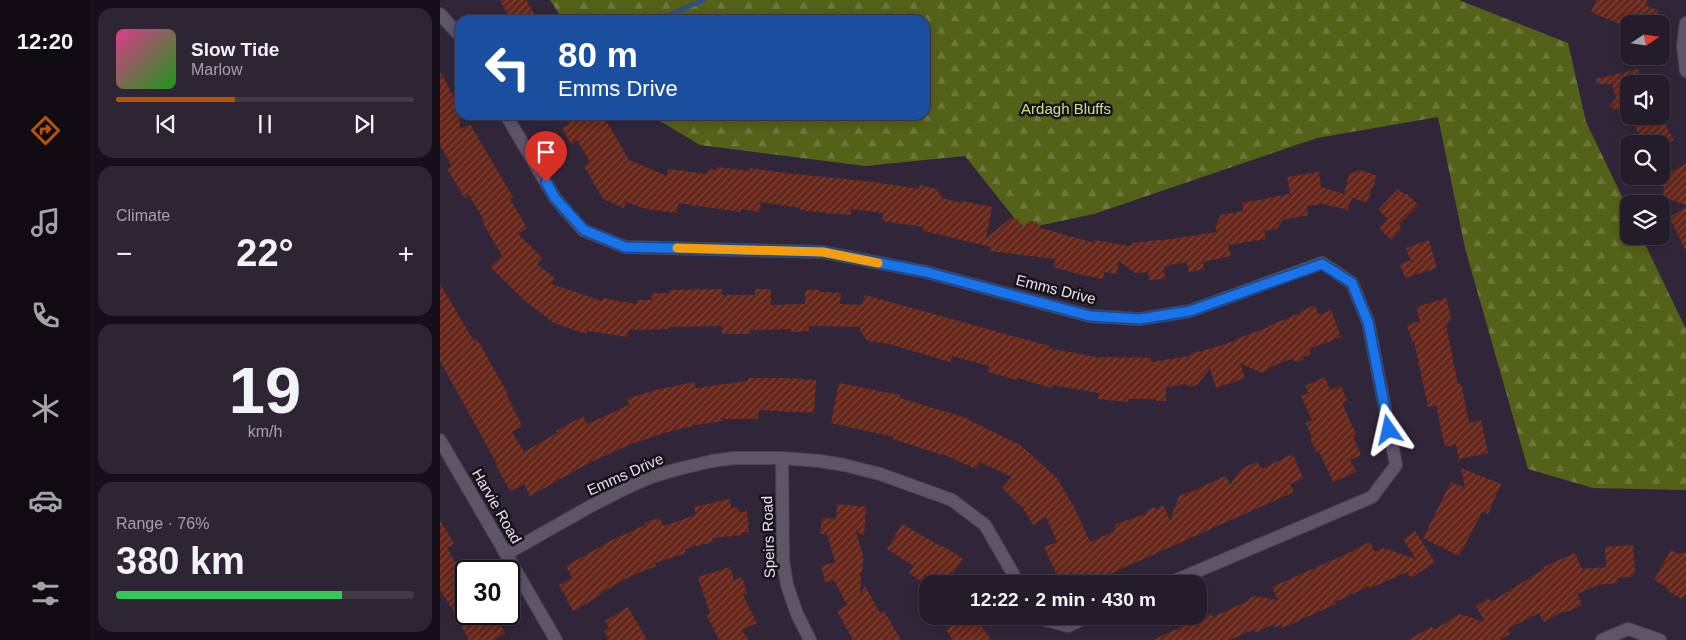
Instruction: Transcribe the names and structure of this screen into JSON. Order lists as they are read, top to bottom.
{
  "streets": {
    "street": ["Emms Drive", "Harvie Road", "Speirs Road"]
  },
  "crossings": [
    ["Emms Drive", "Harvie Road"],
    ["Emms Drive", "Speirs Road"]
  ],
  "parks": ["Ardagh Bluffs"],
  "north": "right",
  "page": {
    "tabs": "12:20",
    "turn": ["80 m", "Emms Drive"],
    "song": ["Slow Tide", "Marlow"],
    "tile": [
      "Climate",
      ["19", "km/h"],
      ["Range · 76%", "380 km"]
    ],
    "heat": ["−", "22°", "+"],
    "limit": "30",
    "trip": "12:22 · 2 min · 430 m"
  }
}
